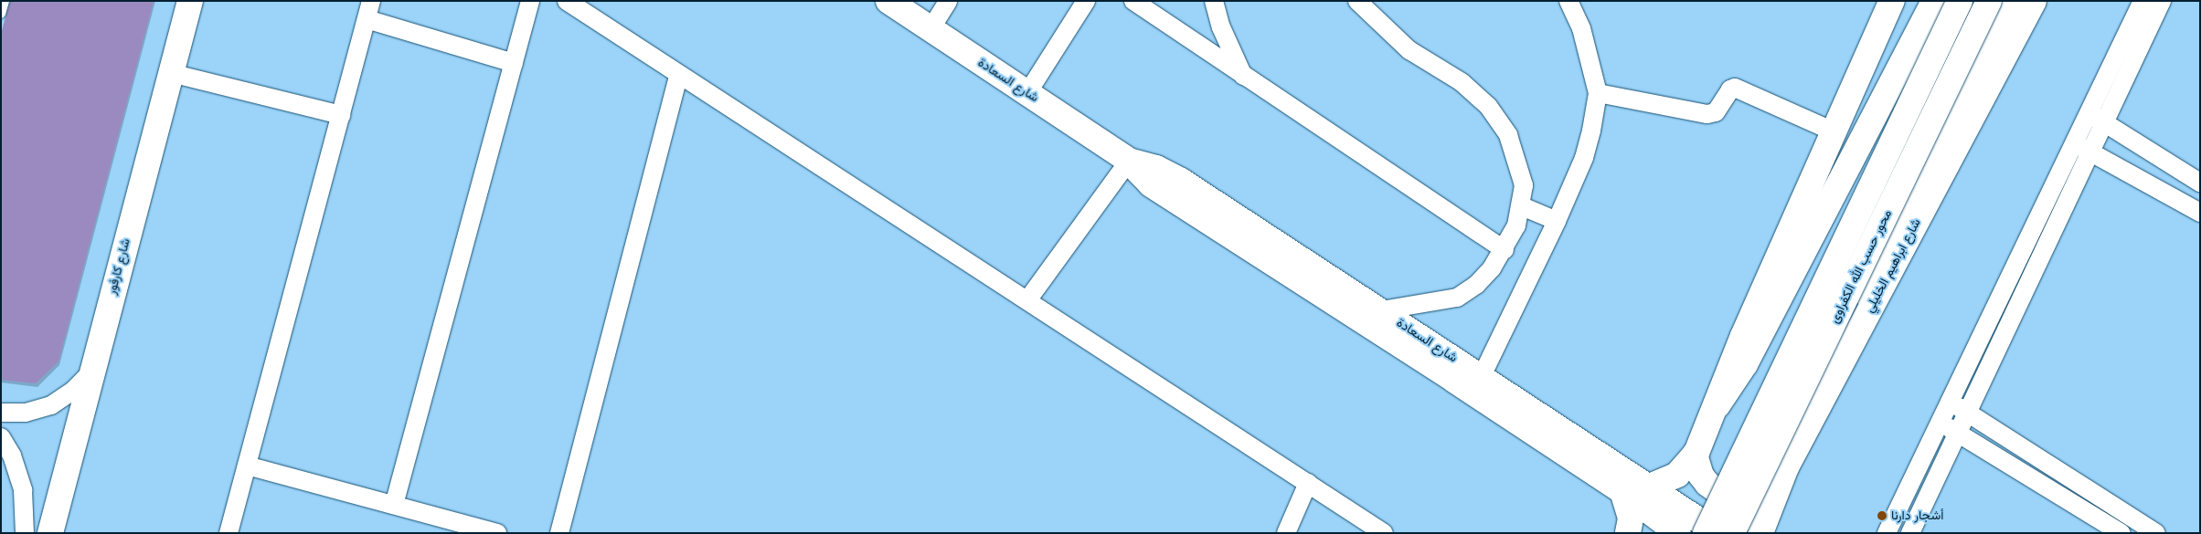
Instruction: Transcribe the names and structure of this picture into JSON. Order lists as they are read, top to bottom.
{
  "streets": {
    "street": [
      "شارع السعادة",
      "شارع ابراهيم الخليلي",
      "شارع كارفور",
      "محور حسب الله الكفراوى"
    ]
  },
  "places": ["أشجار دارنا"]
}
